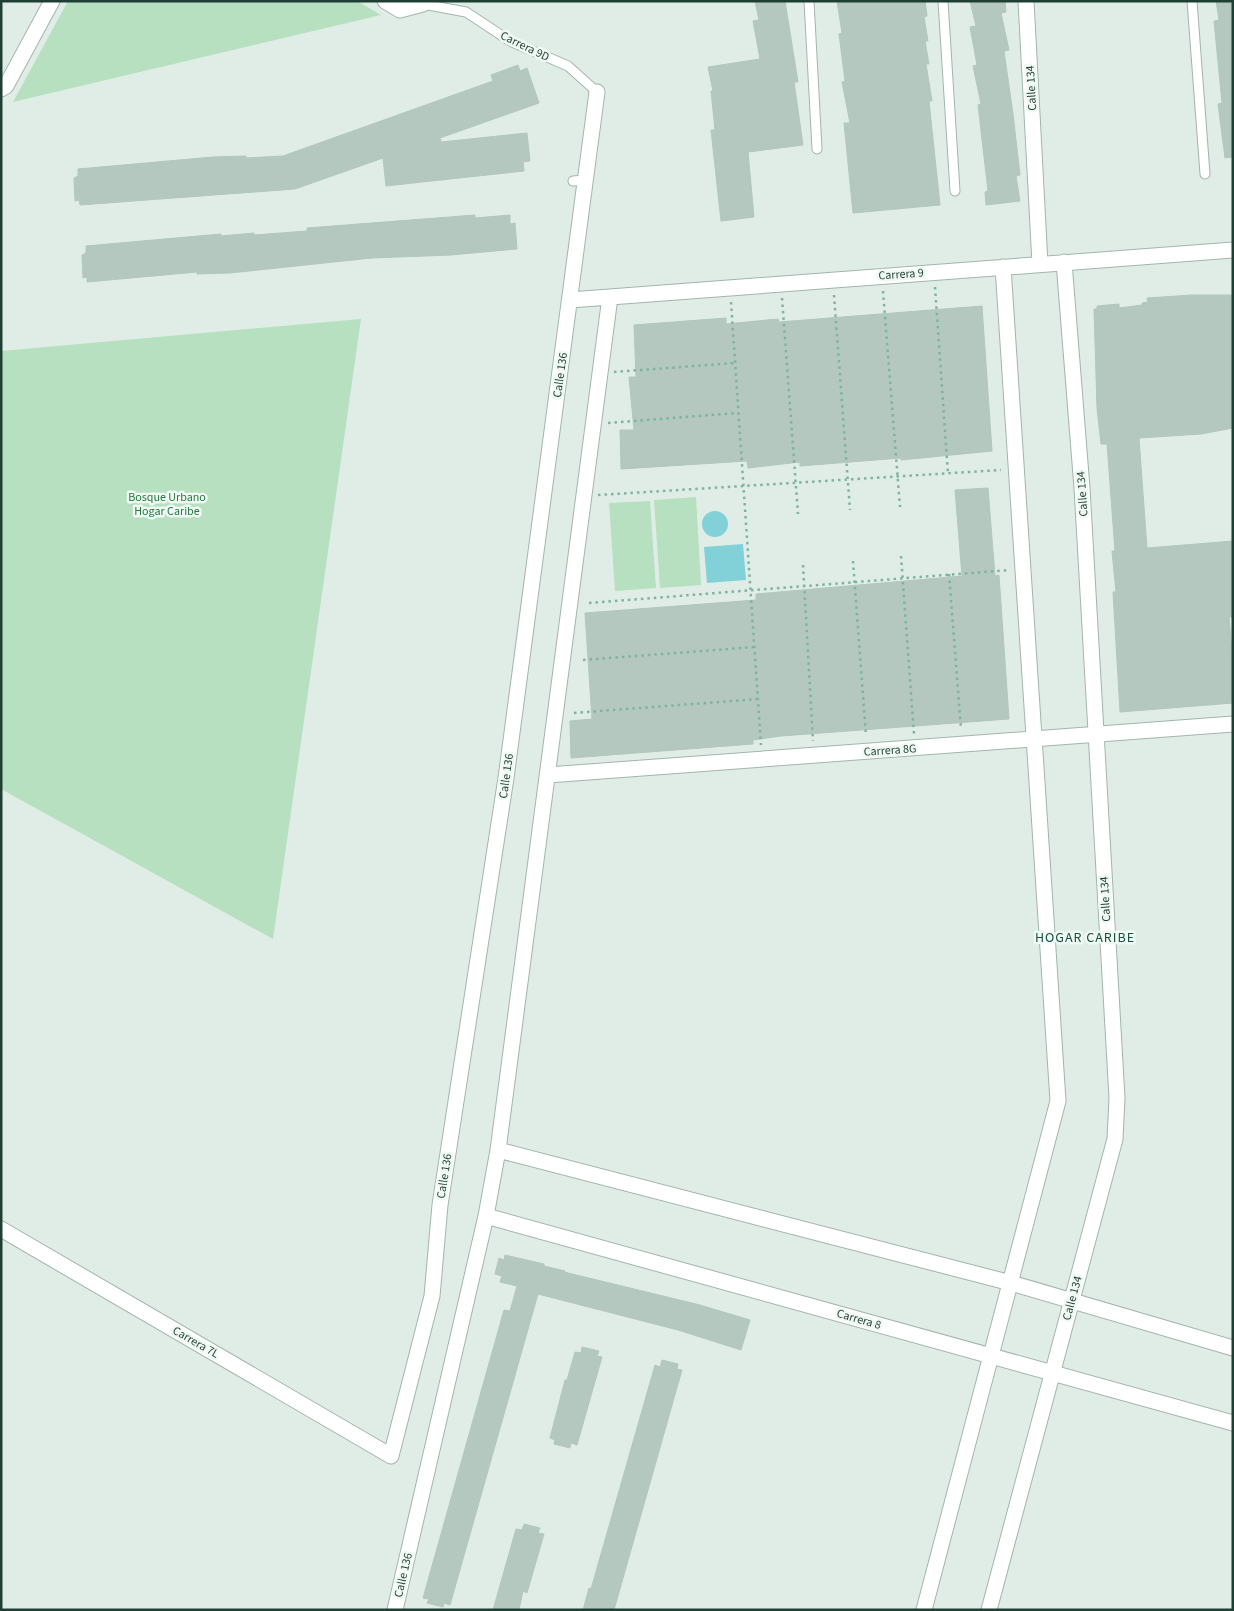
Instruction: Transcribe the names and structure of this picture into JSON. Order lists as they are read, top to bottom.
{
  "streets": {
    "street": [
      "Calle 134",
      "Carrera 9",
      "Calle 136",
      "Carrera 8G",
      "Carrera 8",
      "Carrera 7L"
    ],
    "lane": ["Carrera 9D"]
  },
  "crossings": [
    ["Carrera 9D", "Calle 136"],
    ["Calle 134", "Carrera 9"],
    ["Calle 134", "Carrera 8G"],
    ["Calle 134", "Carrera 8"],
    ["Carrera 9", "Calle 136"],
    ["Calle 136", "Carrera 8G"],
    ["Calle 136", "Carrera 8"],
    ["Calle 136", "Carrera 7L"]
  ],
  "districts": ["HOGAR CARIBE"],
  "parks": ["Bosque Urbano Hogar Caribe"]
}
